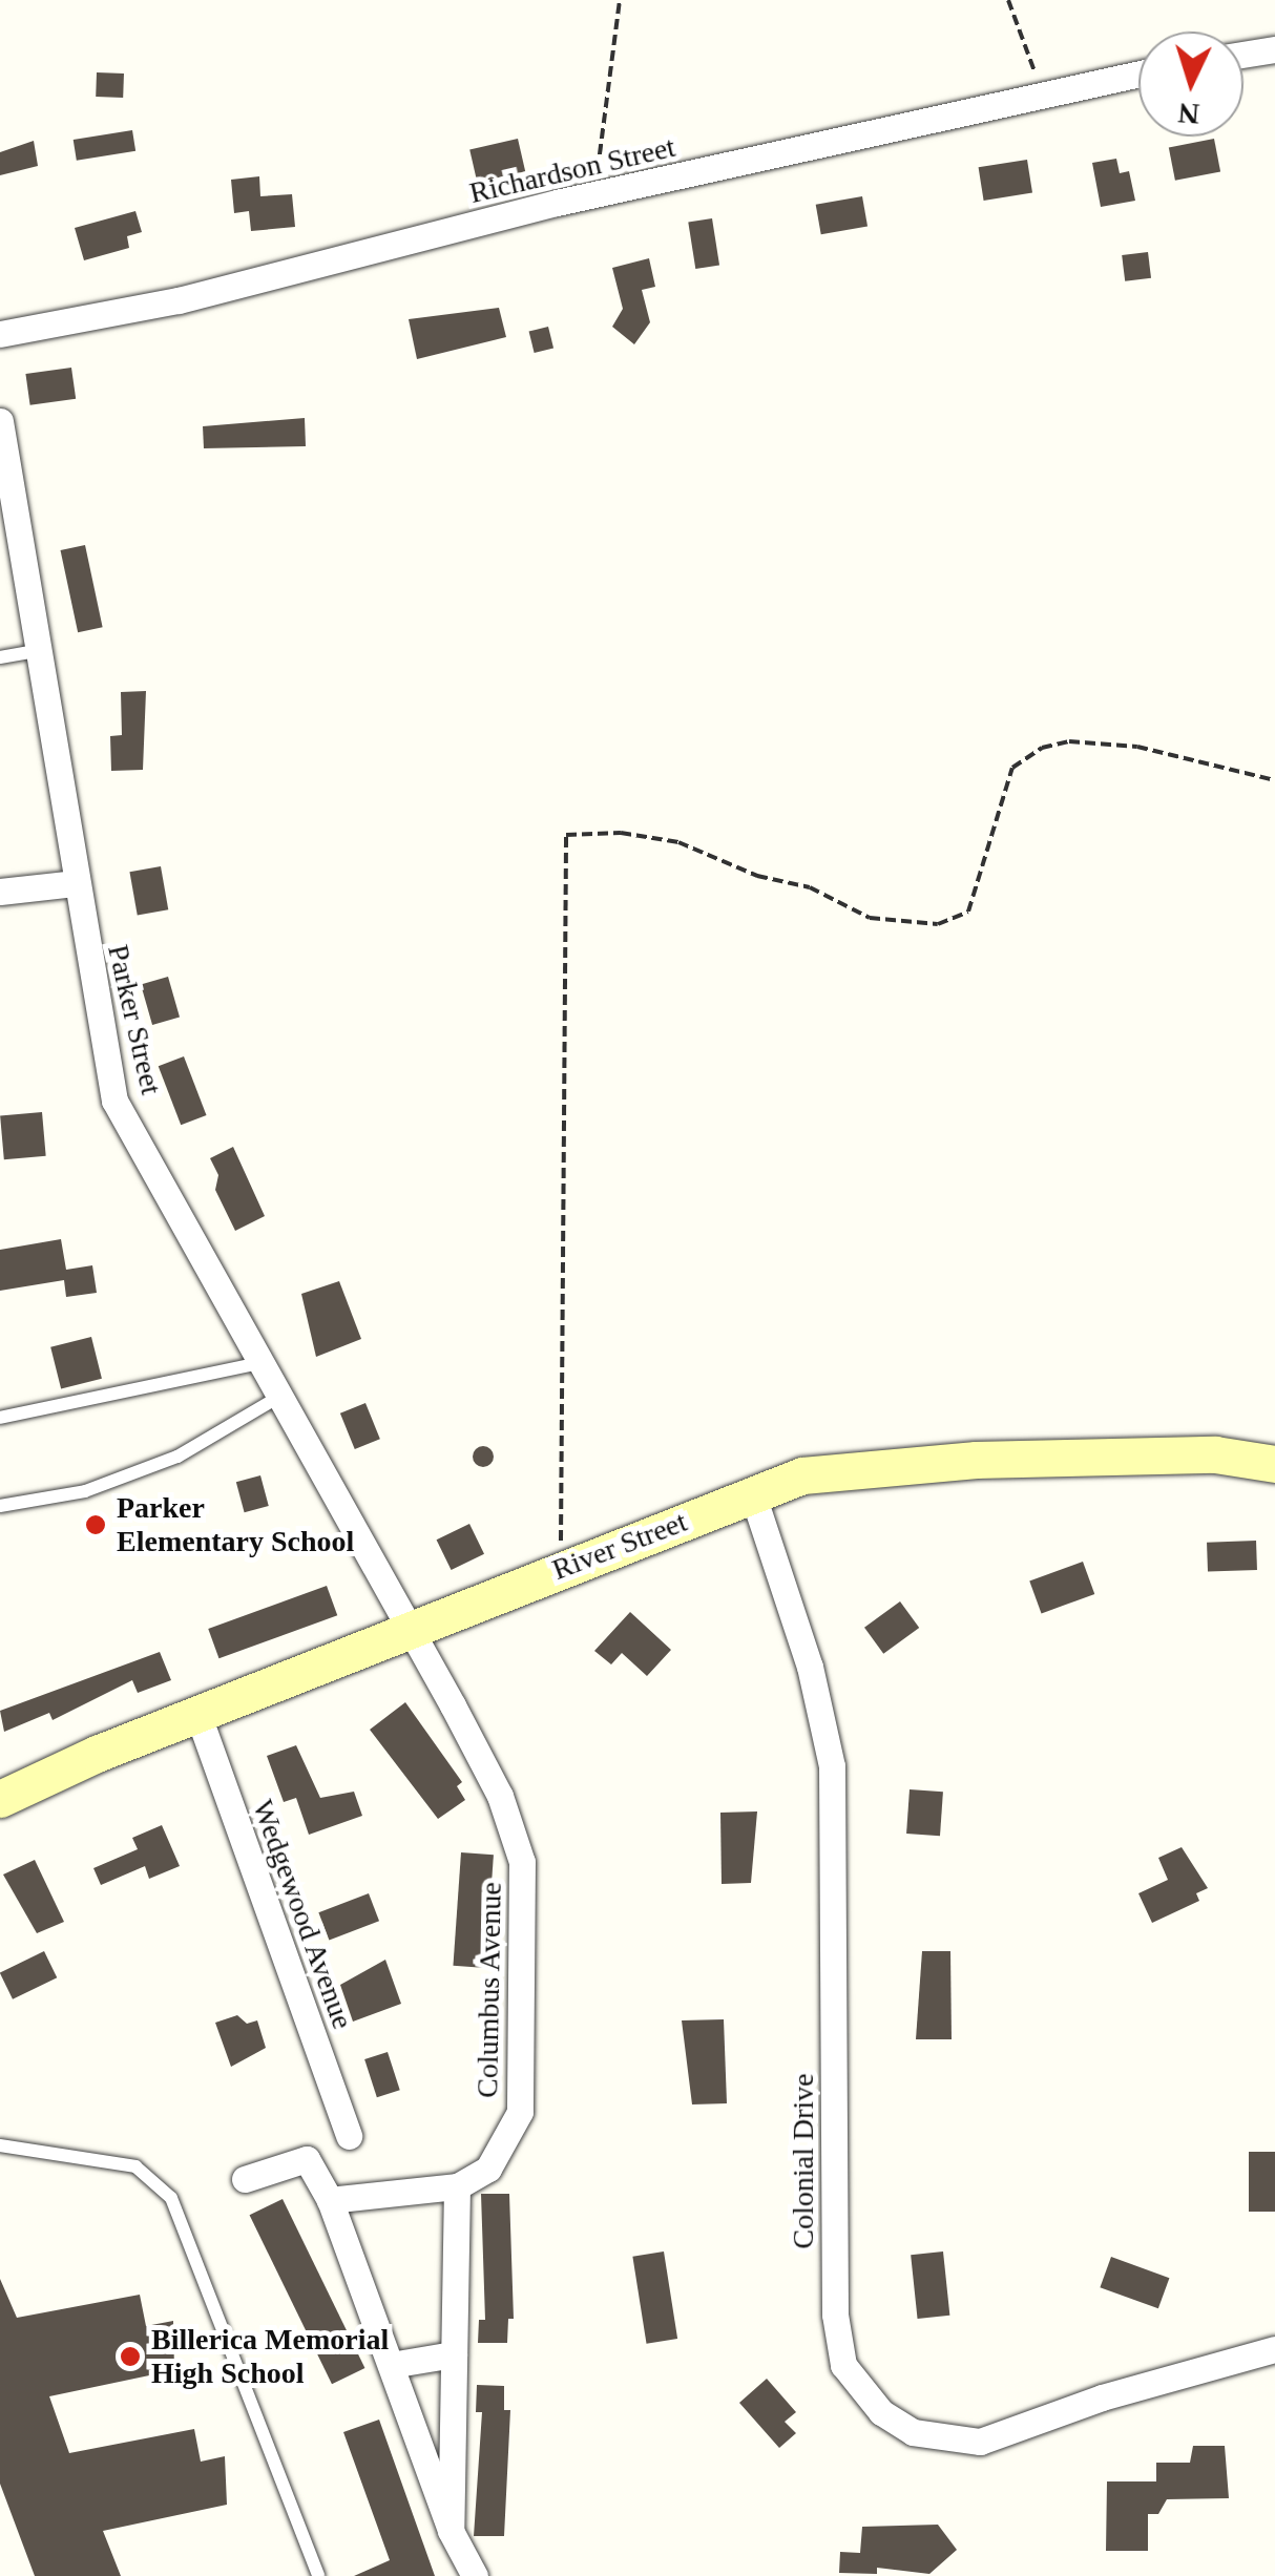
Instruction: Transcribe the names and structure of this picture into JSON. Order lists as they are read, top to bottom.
{
  "streets": {
    "main road": ["River Street"],
    "street": [
      "Richardson Street",
      "Parker Street",
      "Wedgewood Avenue",
      "Columbus Avenue",
      "Colonial Drive"
    ]
  },
  "crossings": [
    ["Parker Street", "River Street"],
    ["Parker Street", "Columbus Avenue"],
    ["River Street", "Wedgewood Avenue"],
    ["River Street", "Columbus Avenue"],
    ["River Street", "Colonial Drive"]
  ],
  "places": ["Parker Elementary School", "Billerica Memorial High School"],
  "north": "bottom"
}
